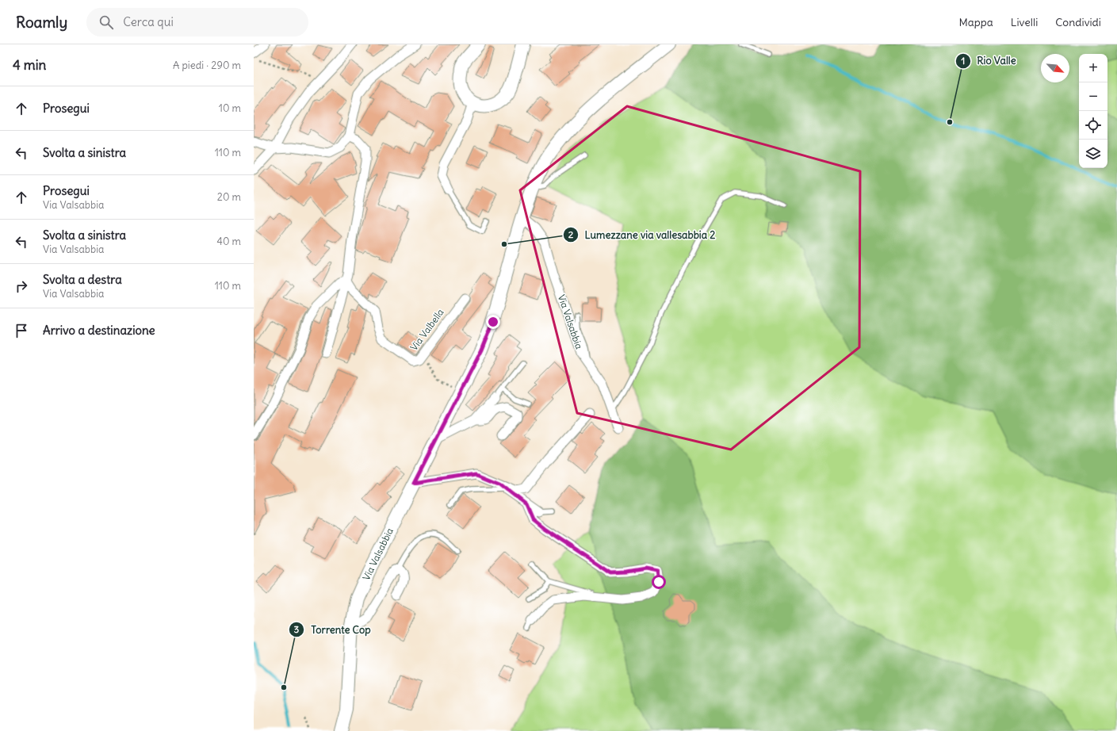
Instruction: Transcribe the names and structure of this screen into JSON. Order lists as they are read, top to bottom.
{
  "streets": {
    "main road": ["Via Valsabbia"],
    "street": ["Via Valbella"]
  },
  "places": ["Rio Valle", "Lumezzane via vallesabbia 2", "Torrente Cop"],
  "north": "bottom right",
  "page": {
    "header": "Roamly",
    "search": "Cerca qui",
    "nav": ["Mappa", "Livelli", "Condividi"],
    "heading": ["4 min", "A piedi · 290 m"],
    "map_buttons": ["+", "−"],
    "list": [
      ["Prosegui", "10 m"],
      ["Svolta a sinistra", "110 m"],
      ["Prosegui", "Via Valsabbia", "20 m"],
      ["Svolta a sinistra", "Via Valsabbia", "40 m"],
      ["Svolta a destra", "Via Valsabbia", "110 m"],
      "Arrivo a destinazione"
    ]
  }
}
